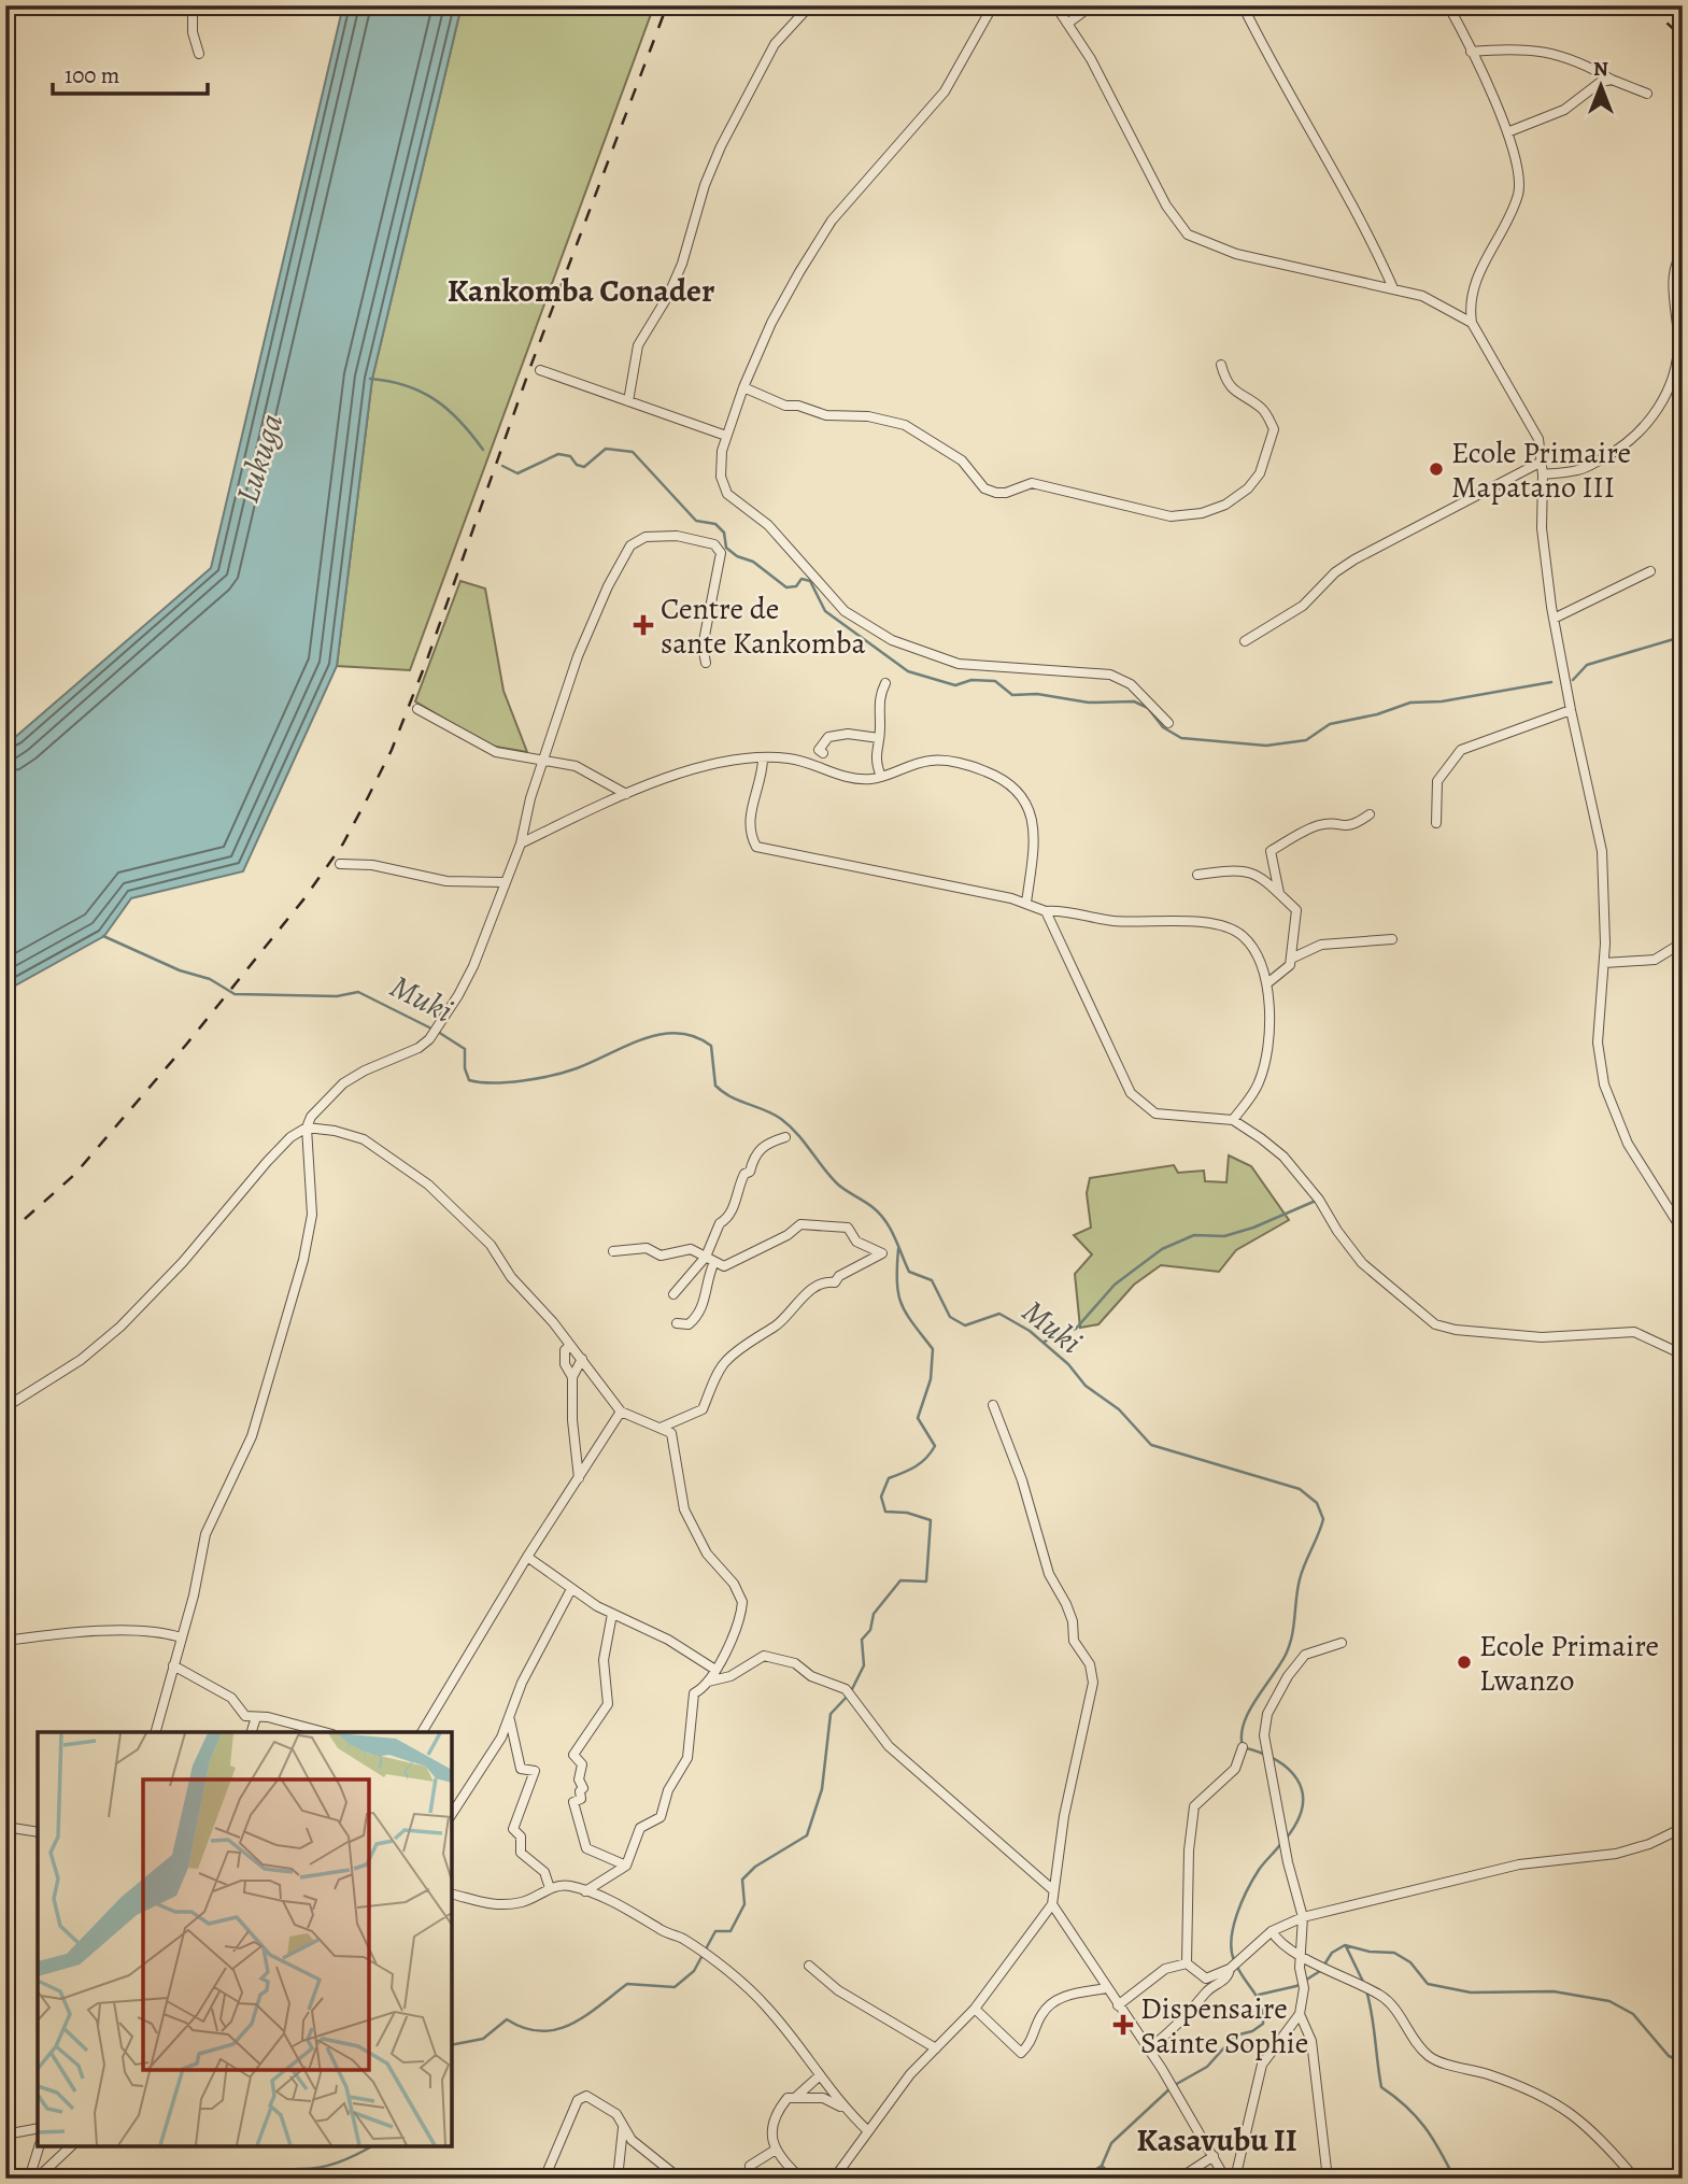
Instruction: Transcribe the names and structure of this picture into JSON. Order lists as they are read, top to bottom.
{
  "districts": ["Kankomba Conader", "Kasavubu II"],
  "water": ["Lukuga", "Muki"],
  "places": {
    "other": ["Ecole Primaire Mapatano III", "Ecole Primaire Lwanzo"],
    "health": ["Centre de sante Kankomba", "Dispensaire Sainte Sophie"]
  },
  "scale_bar": "100 m",
  "north": "top"
}
